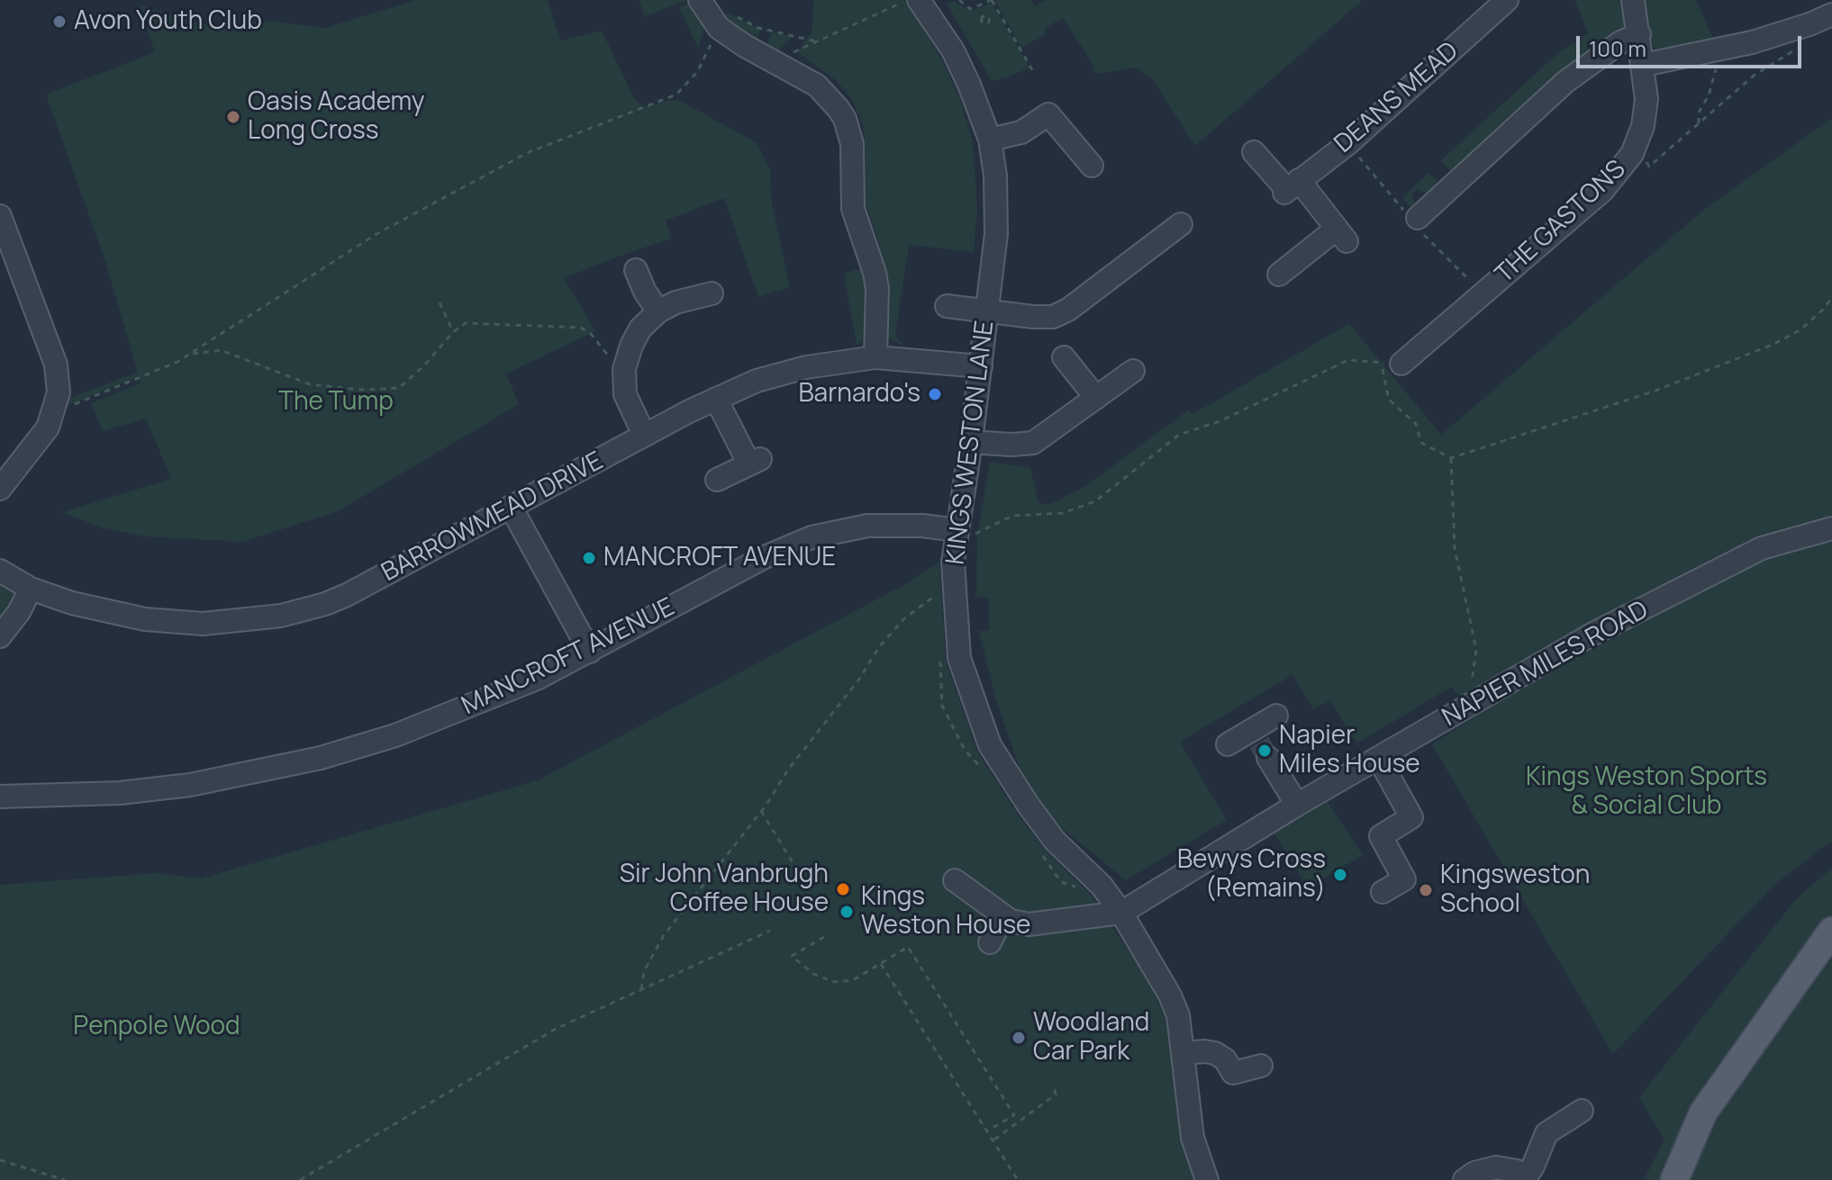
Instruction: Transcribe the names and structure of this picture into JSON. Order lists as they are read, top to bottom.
{
  "streets": {
    "street": [
      "DEANS MEAD",
      "THE GASTONS",
      "KINGS WESTON LANE",
      "BARROWMEAD DRIVE",
      "MANCROFT AVENUE",
      "NAPIER MILES ROAD"
    ]
  },
  "crossings": [
    ["KINGS WESTON LANE", "BARROWMEAD DRIVE"],
    ["KINGS WESTON LANE", "MANCROFT AVENUE"],
    ["KINGS WESTON LANE", "NAPIER MILES ROAD"]
  ],
  "parks": ["The Tump", "Kings Weston Sports & Social Club", "Penpole Wood"],
  "places": [
    "Avon Youth Club",
    "Oasis Academy Long Cross",
    "Barnardo's",
    "MANCROFT AVENUE",
    "Napier Miles House",
    "Bewys Cross (Remains)",
    "Sir John Vanbrugh Coffee House",
    "Kingsweston School",
    "Kings Weston House",
    "Woodland Car Park"
  ],
  "scale_bar": "100 m"
}
